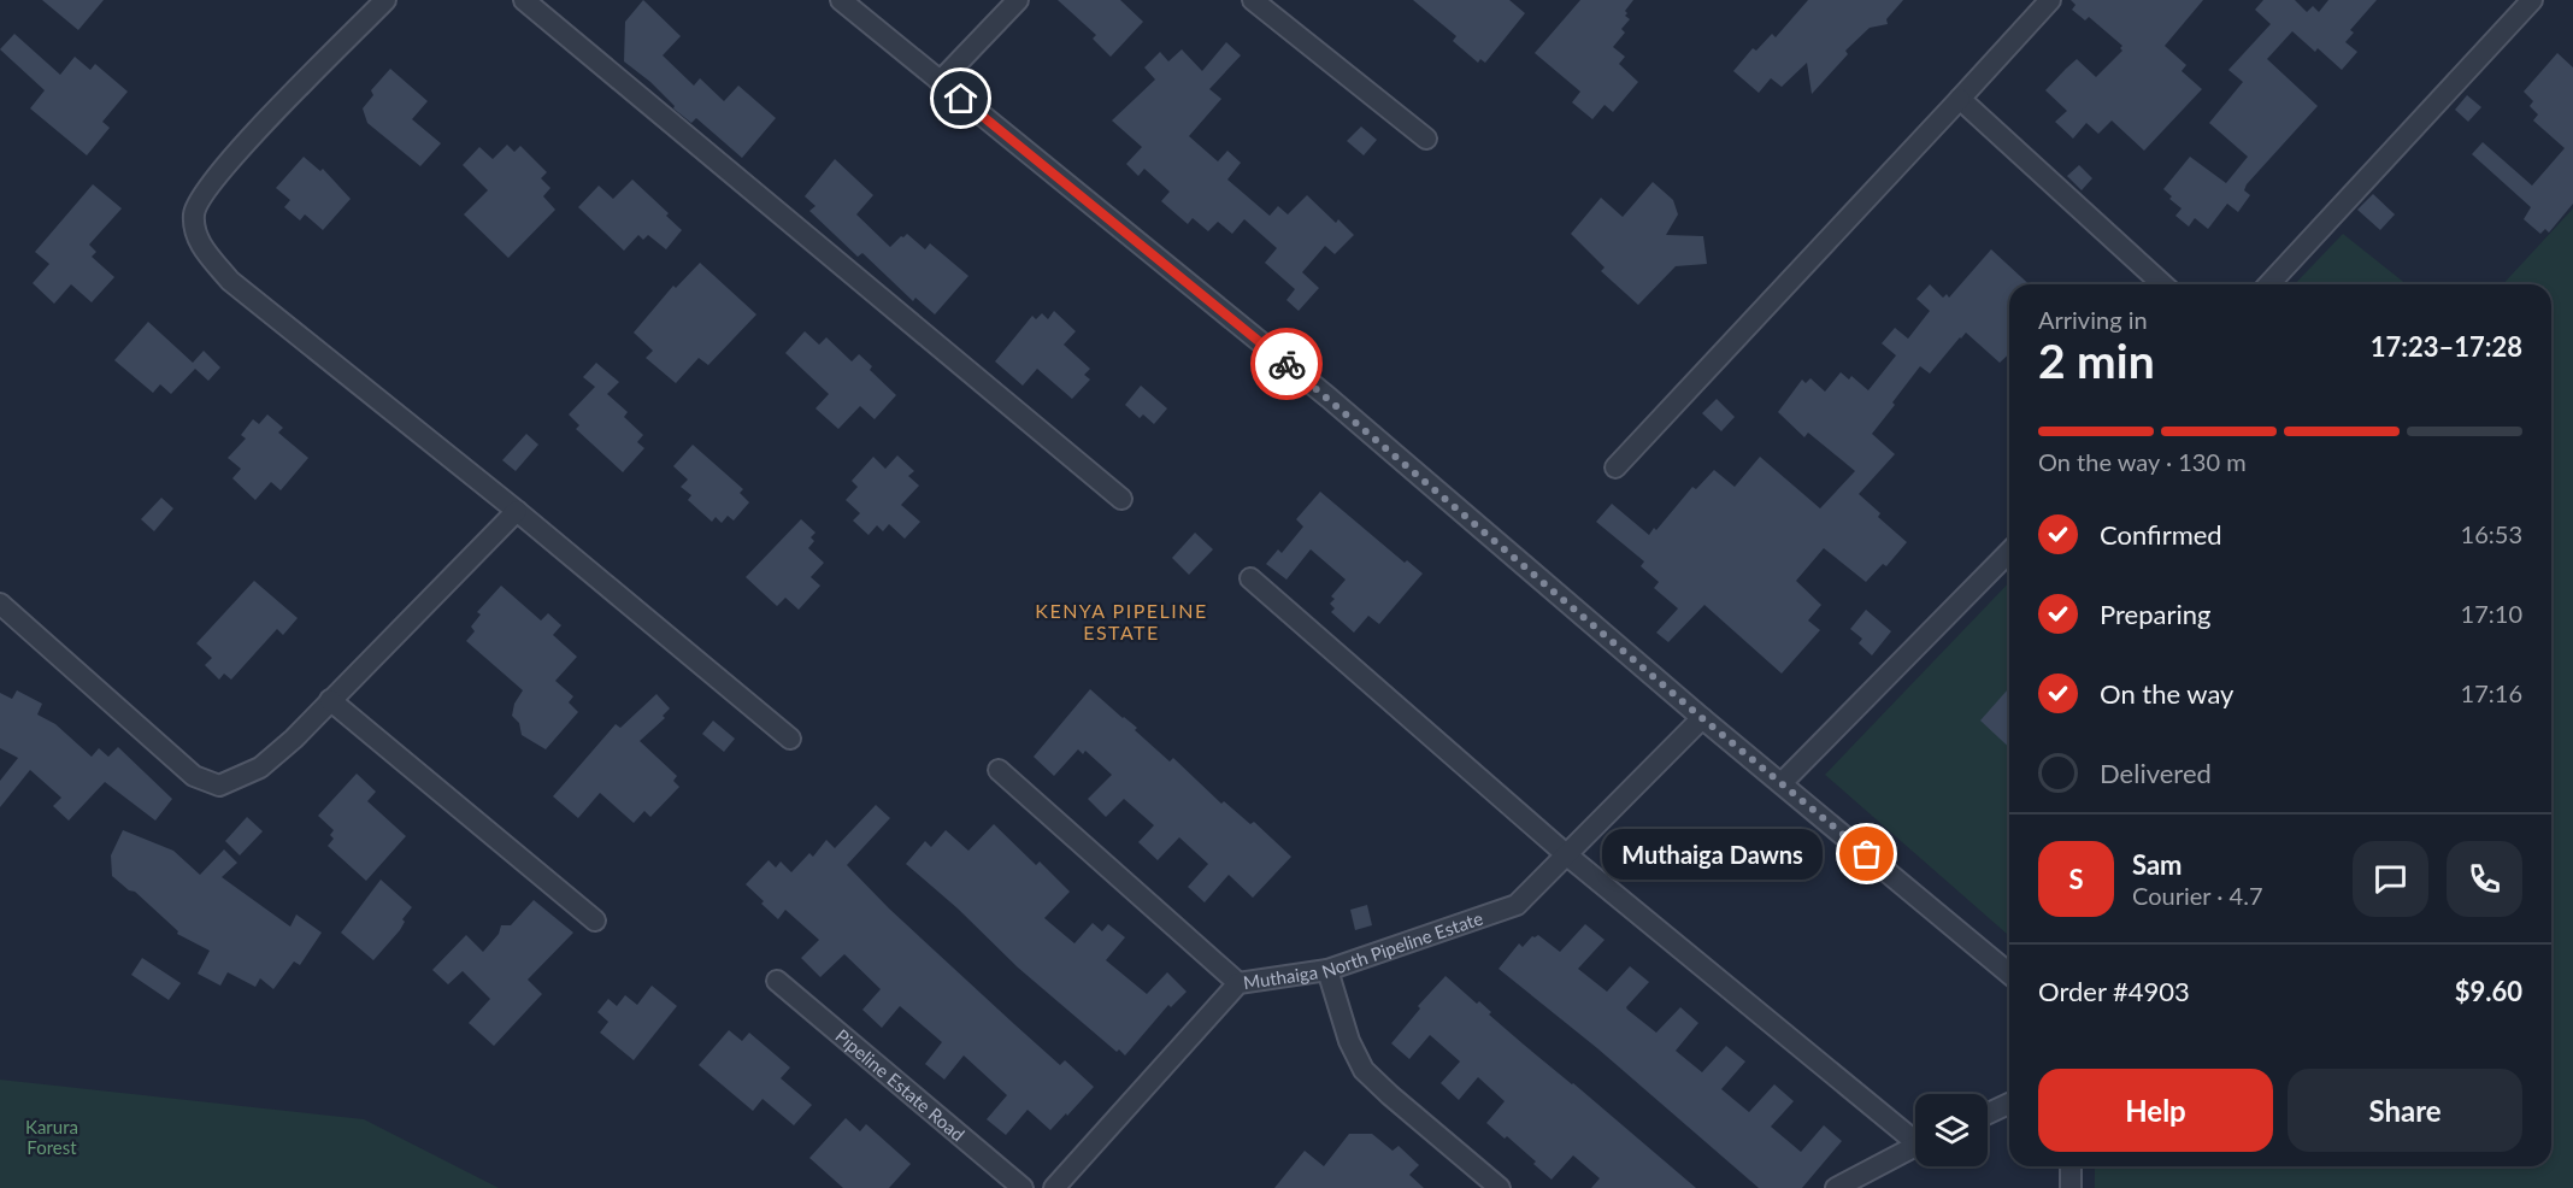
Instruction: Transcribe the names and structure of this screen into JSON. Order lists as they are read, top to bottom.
{
  "streets": {
    "street": ["Muthaiga North Pipeline Estate", "Pipeline Estate Road"]
  },
  "districts": ["KENYA PIPELINE ESTATE"],
  "parks": ["Karura Forest"],
  "places": ["Muthaiga Dawns"],
  "page": {
    "heading": ["2 min", "Arriving in", "17:23–17:28"],
    "panel": [
      "Sam",
      "Courier · 4.7",
      "Order #4903",
      "$9.60"
    ],
    "bar": "On the way · 130 m",
    "list": [
      ["Confirmed", "16:53"],
      ["Preparing", "17:10"],
      ["On the way", "17:16"],
      "Delivered"
    ],
    "bubble": "Muthaiga Dawns",
    "round": "S",
    "buttons": ["Help", "Share"]
  }
}
